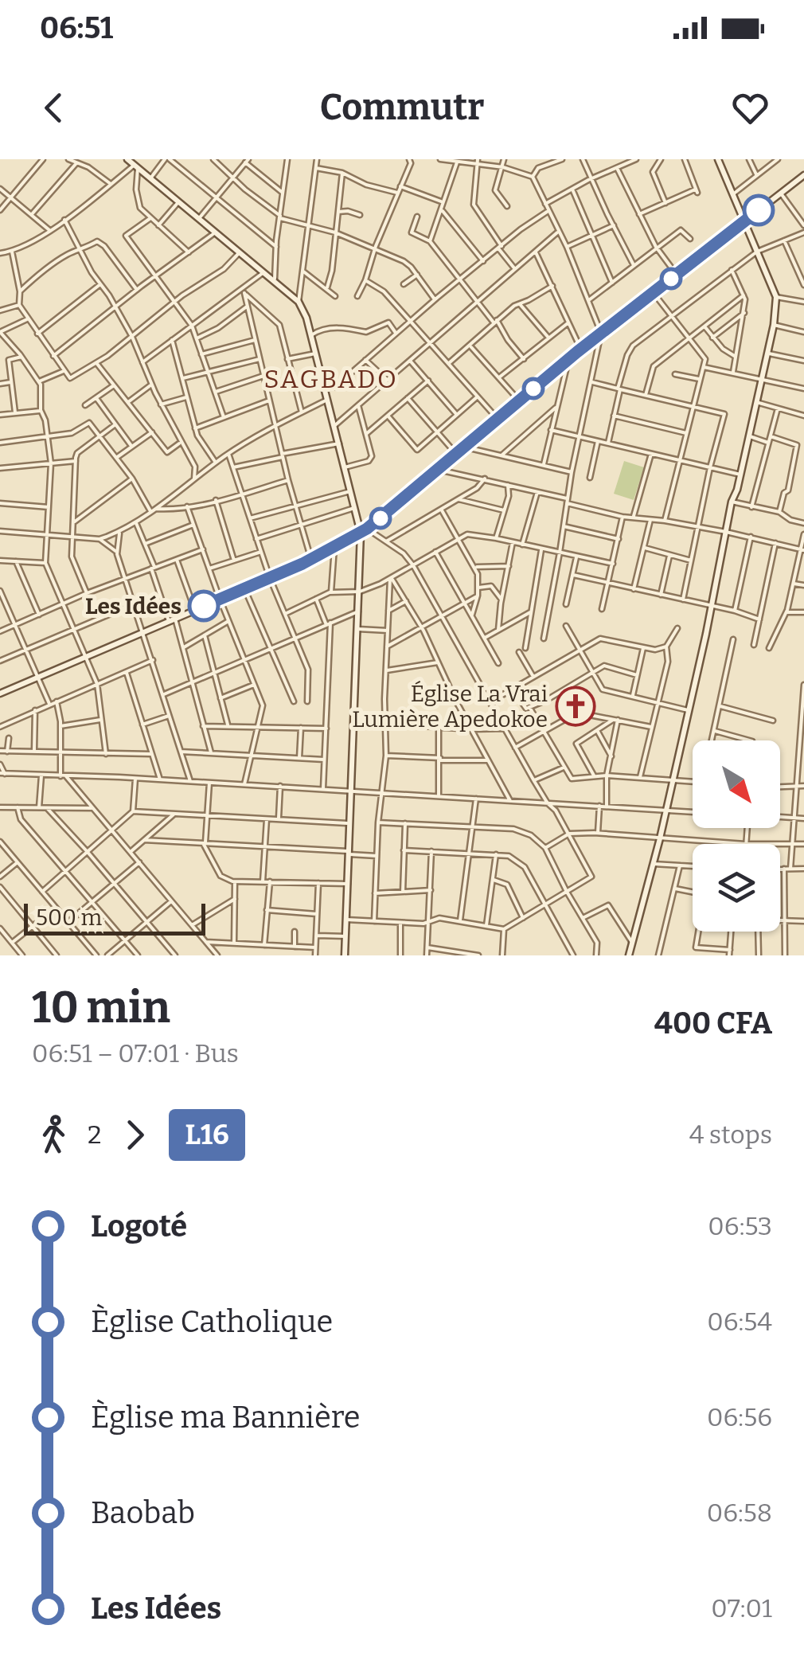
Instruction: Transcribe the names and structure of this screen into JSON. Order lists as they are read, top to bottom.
{
  "districts": ["SAGBADO"],
  "places": {
    "other": ["Les Idées"],
    "church": ["Église La Vrai Lumière Apedokoe"]
  },
  "lines": ["bus line L16"],
  "scale_bar": "500 m",
  "north": "bottom right",
  "page": {
    "status": "06:51",
    "header": "Commutr",
    "scale": "500 m",
    "heading": ["10 min", "06:51 – 07:01 · Bus", "400 CFA"],
    "legs": ["2", "L16", "4 stops"],
    "list": [
      {
        "name": "Logoté",
        "value": "06:53"
      },
      {
        "name": "Èglise Catholique",
        "value": "06:54"
      },
      {
        "name": "Èglise ma Bannière",
        "value": "06:56"
      },
      {
        "name": "Baobab",
        "value": "06:58"
      },
      {
        "name": "Les Idées",
        "value": "07:01"
      }
    ]
  }
}
